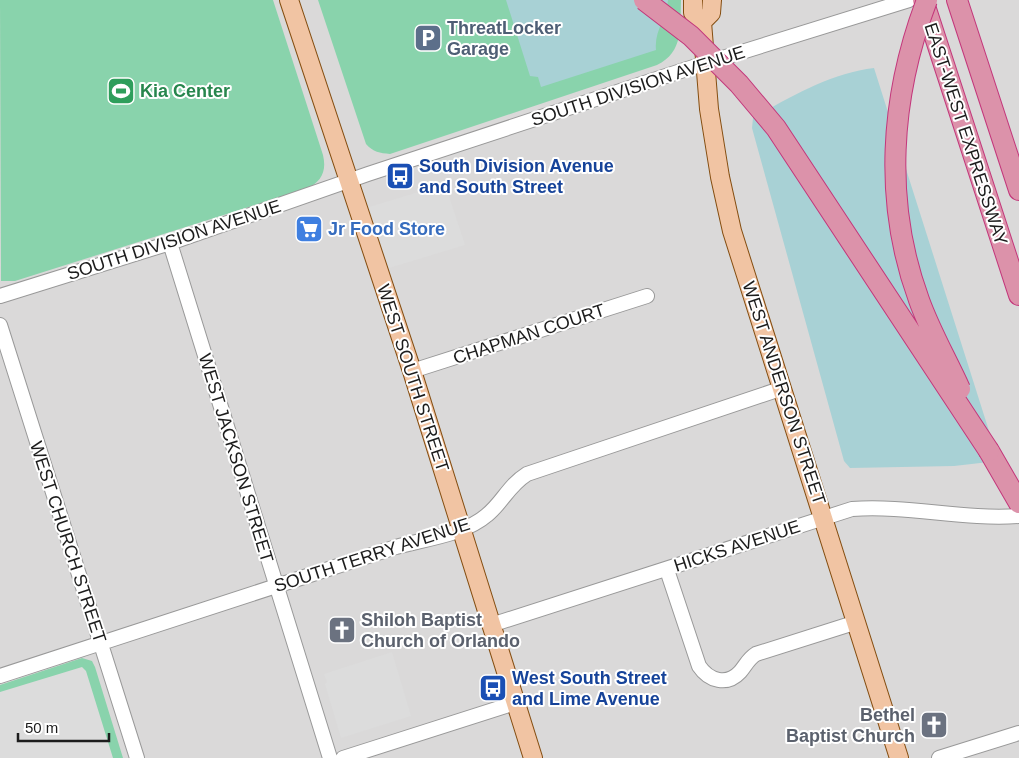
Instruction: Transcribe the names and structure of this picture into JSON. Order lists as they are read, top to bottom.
{
  "streets": {
    "highway": ["EAST-WEST EXPRESSWAY"],
    "main road": ["WEST SOUTH STREET", "WEST ANDERSON STREET"],
    "street": [
      "SOUTH DIVISION AVENUE",
      "CHAPMAN COURT",
      "WEST JACKSON STREET",
      "WEST CHURCH STREET",
      "HICKS AVENUE",
      "SOUTH TERRY AVENUE"
    ]
  },
  "crossings": [
    ["SOUTH DIVISION AVENUE", "WEST SOUTH STREET"],
    ["SOUTH DIVISION AVENUE", "WEST ANDERSON STREET"],
    ["SOUTH DIVISION AVENUE", "WEST JACKSON STREET"],
    ["CHAPMAN COURT", "WEST SOUTH STREET"],
    ["WEST SOUTH STREET", "HICKS AVENUE"],
    ["WEST SOUTH STREET", "SOUTH TERRY AVENUE"],
    ["WEST ANDERSON STREET", "HICKS AVENUE"],
    ["WEST ANDERSON STREET", "SOUTH TERRY AVENUE"],
    ["WEST JACKSON STREET", "SOUTH TERRY AVENUE"],
    ["WEST CHURCH STREET", "SOUTH TERRY AVENUE"]
  ],
  "places": {
    "parking": ["ThreatLocker Garage"],
    "sports": ["Kia Center"],
    "bus stop": ["South Division Avenue and South Street", "West South Street and Lime Avenue"],
    "supermarket": ["Jr Food Store"],
    "church": ["Shiloh Baptist Church of Orlando", "Bethel Baptist Church"]
  },
  "scale_bar": "50 m"
}
